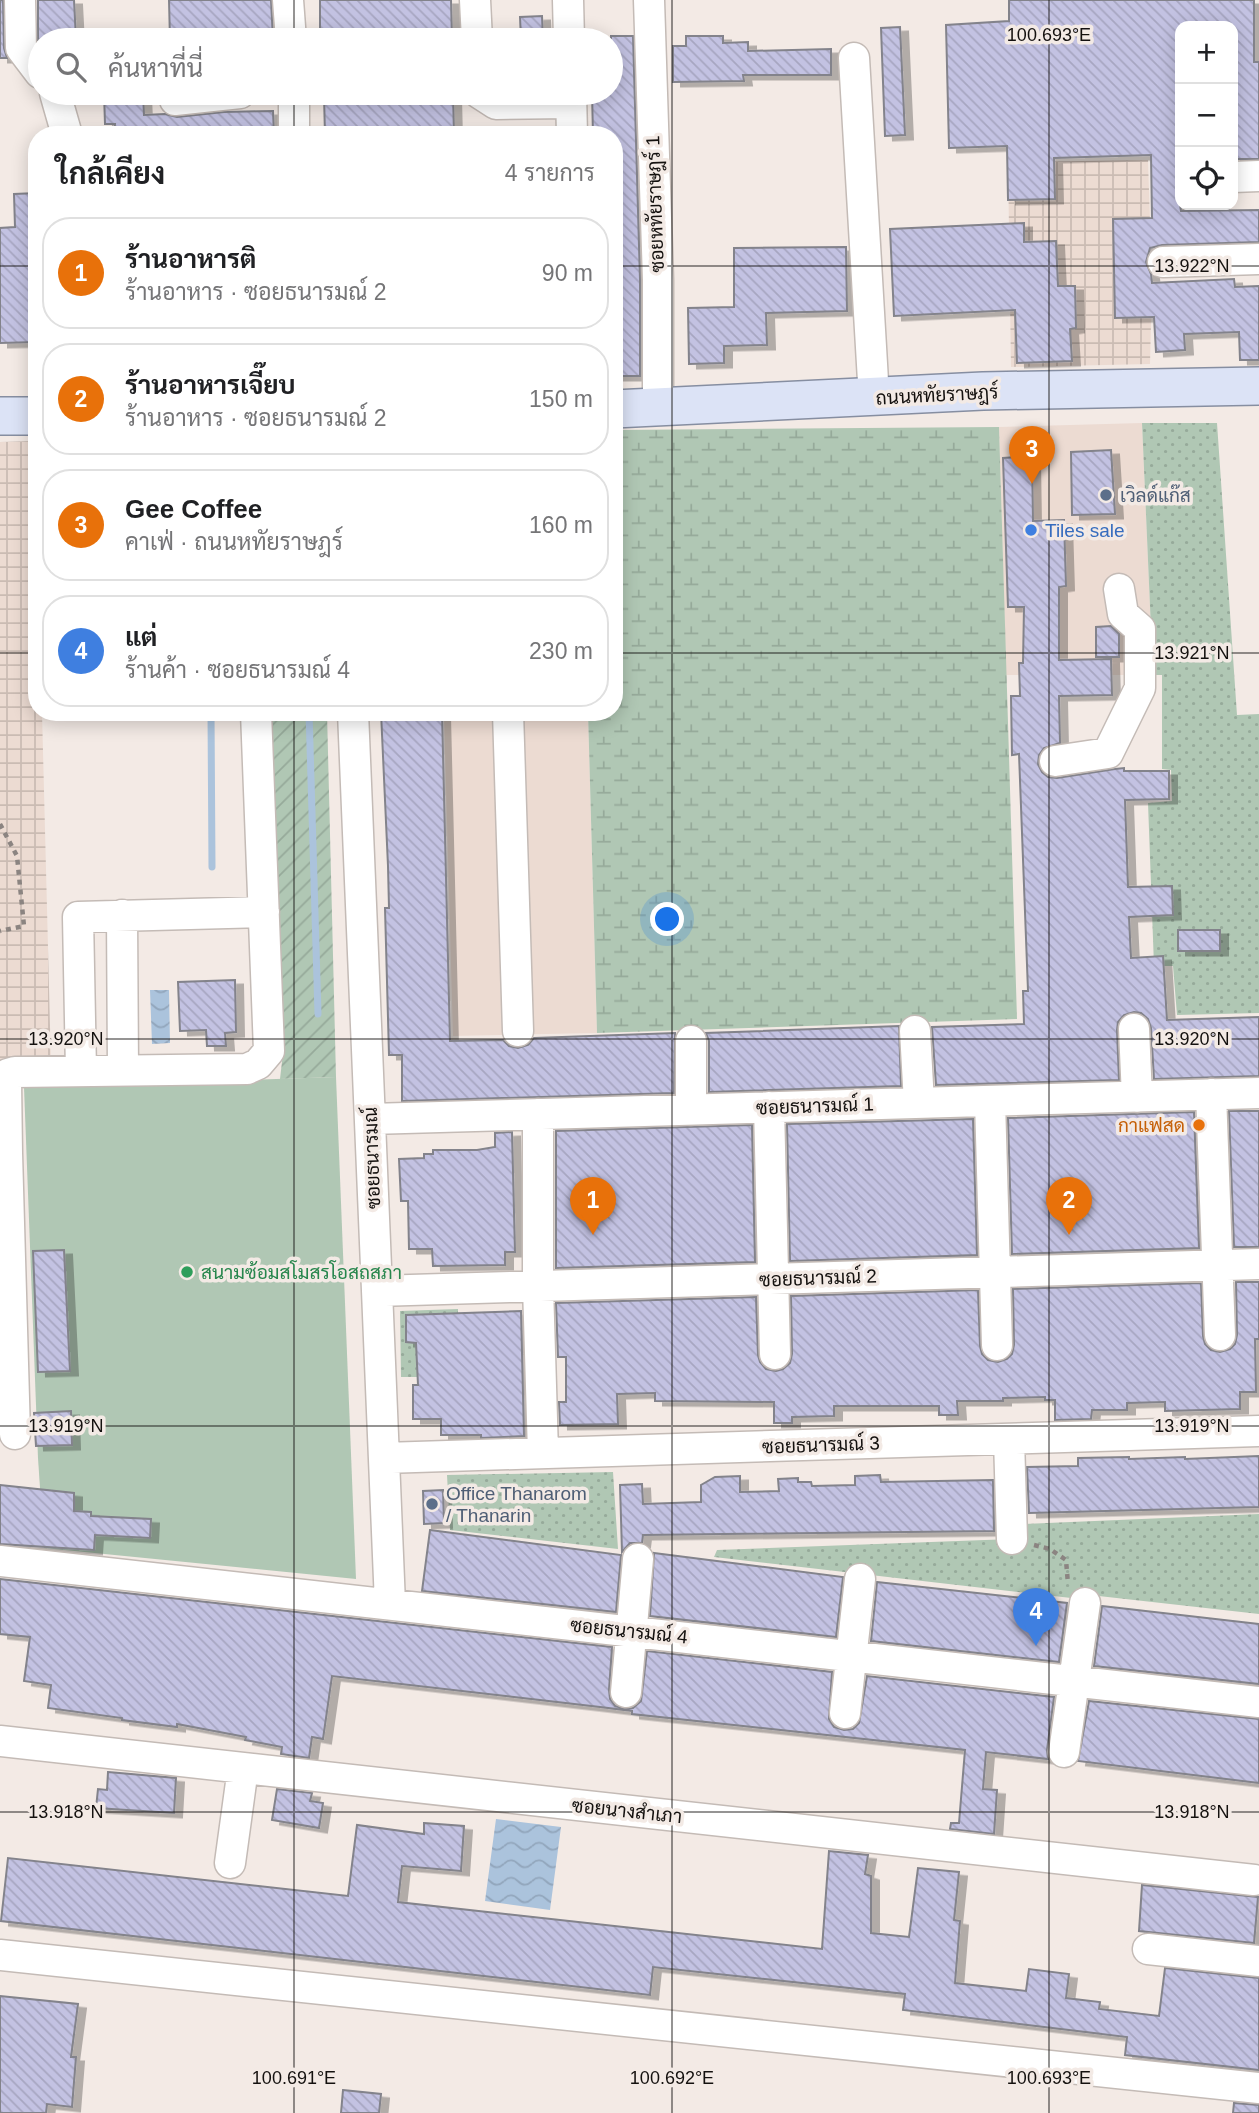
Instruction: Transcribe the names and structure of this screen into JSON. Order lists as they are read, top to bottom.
{
  "streets": {
    "main road": ["ถนนหทัยราษฎร์"],
    "street": [
      "ซอยหทัยราษฎร์ 1",
      "ซอยธนารมณ์ 1",
      "ซอยธนารมณ์",
      "ซอยธนารมณ์ 2",
      "ซอยธนารมณ์ 3",
      "ซอยธนารมณ์ 4",
      "ซอยนางสำเภา"
    ]
  },
  "crossings": [
    ["ซอยหทัยราษฎร์ 1", "ถนนหทัยราษฎร์"],
    ["ซอยธนารมณ์ 1", "ซอยธนารมณ์"],
    ["ซอยธนารมณ์", "ซอยธนารมณ์ 2"],
    ["ซอยธนารมณ์", "ซอยธนารมณ์ 3"],
    ["ซอยธนารมณ์", "ซอยธนารมณ์ 4"]
  ],
  "places": [
    "เวิลด์แก๊ส",
    "Tiles sale",
    "กาแฟสด",
    "สนามซ้อมสโมสรโอสถสภา",
    "Office Thanarom / Thanarin"
  ],
  "page": {
    "map_buttons": ["+", "−"],
    "search": "ค้นหาที่นี่",
    "heading": ["ใกล้เคียง", "4 รายการ"],
    "list": [
      {
        "mark": "1",
        "name": "ร้านอาหารติ",
        "note": "ร้านอาหาร · ซอยธนารมณ์ 2",
        "value": "90 m"
      },
      {
        "mark": "2",
        "name": "ร้านอาหารเจี๊ยบ",
        "note": "ร้านอาหาร · ซอยธนารมณ์ 2",
        "value": "150 m"
      },
      {
        "mark": "3",
        "name": "Gee Coffee",
        "note": "คาเฟ่ · ถนนหทัยราษฎร์",
        "value": "160 m"
      },
      {
        "mark": "4",
        "name": "แต่",
        "note": "ร้านค้า · ซอยธนารมณ์ 4",
        "value": "230 m"
      }
    ],
    "pins": [
      "3",
      "1",
      "2",
      "4"
    ]
  },
  "coordinates": [
    "100.693°E",
    "13.922°N",
    "13.921°N",
    "13.920°N",
    "13.919°N",
    "13.918°N",
    "100.691°E",
    "100.692°E"
  ]
}
